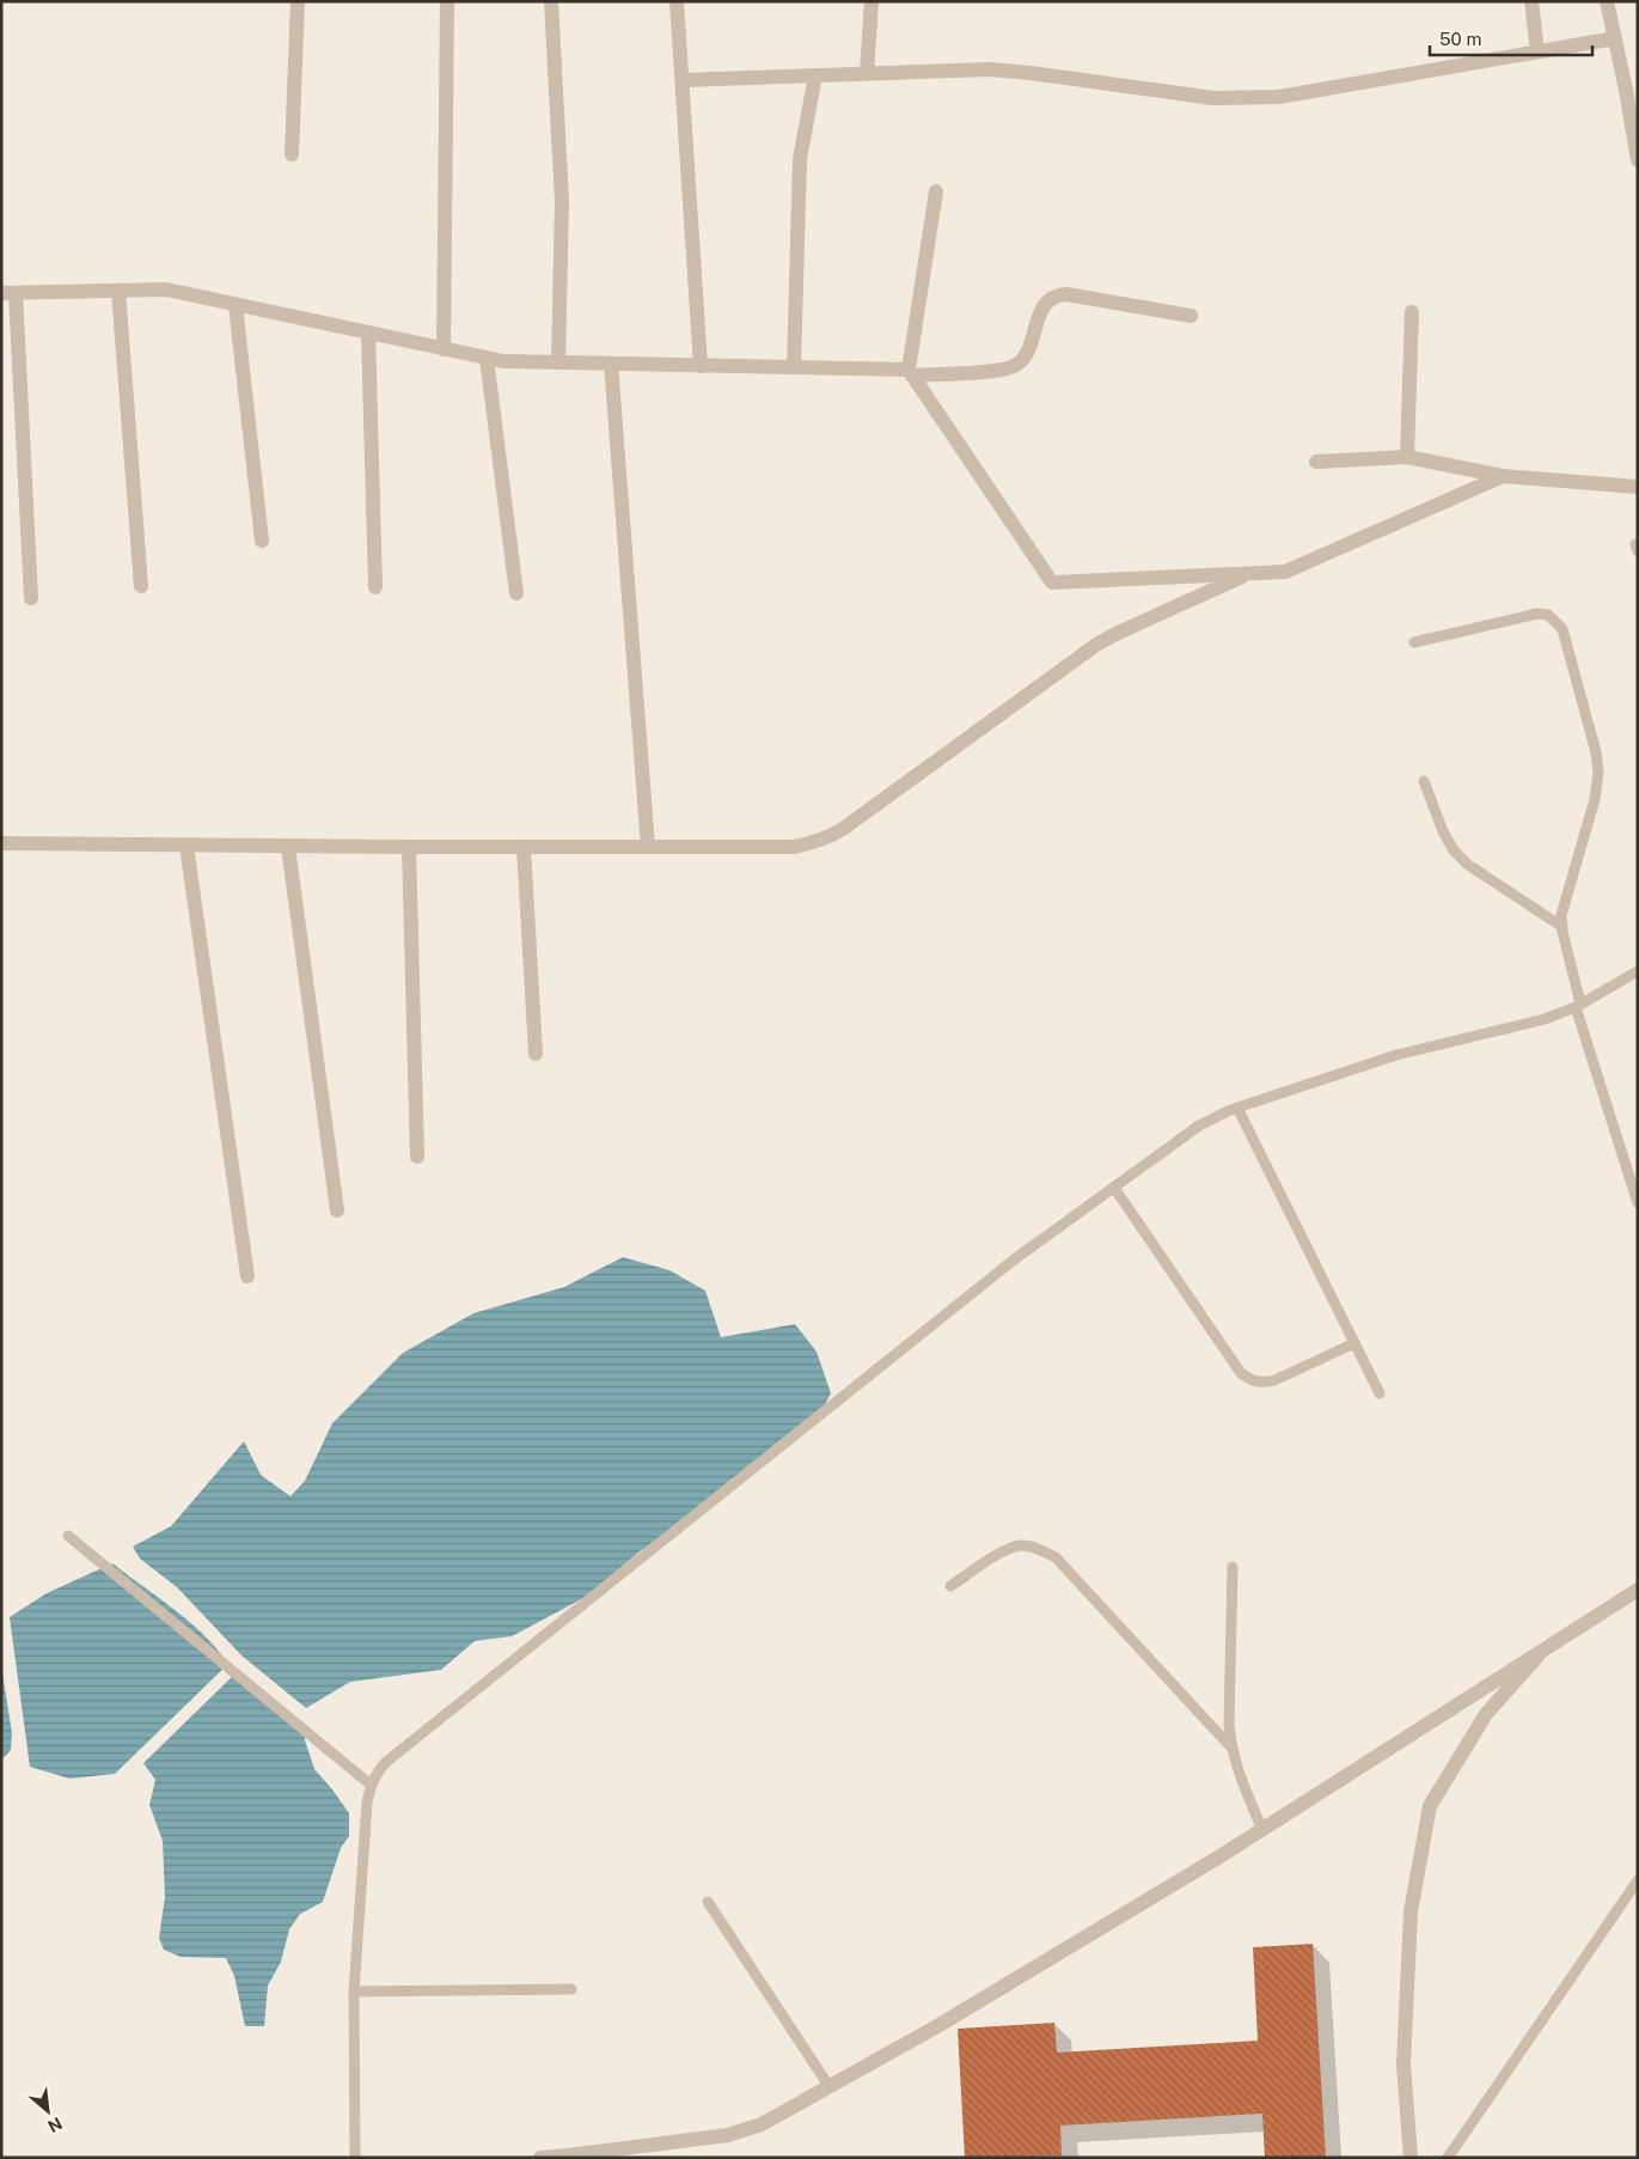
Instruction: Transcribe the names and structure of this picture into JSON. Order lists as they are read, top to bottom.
{
  "scale_bar": "50 m",
  "north": "bottom right"
}
